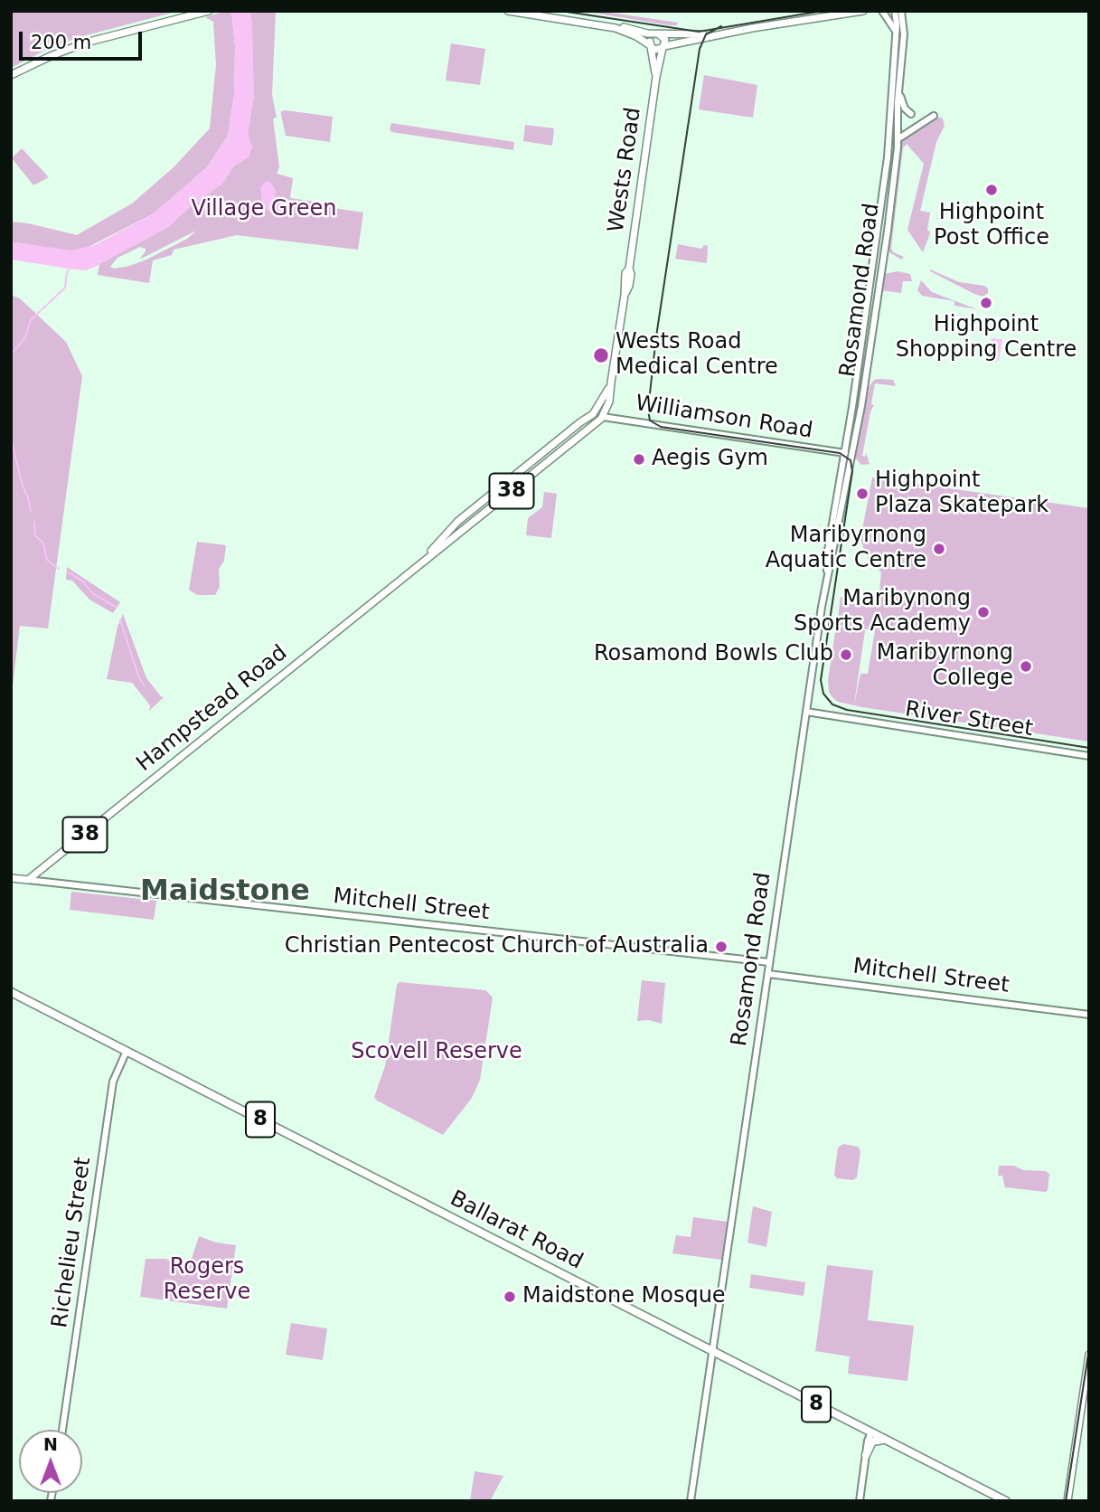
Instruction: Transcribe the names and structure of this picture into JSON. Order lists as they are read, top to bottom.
{
  "streets": {
    "highway": ["8", "Ballarat Road"],
    "main road": [
      "Wests Road",
      "Williamson Road",
      "38",
      "Hampstead Road",
      "Mitchell Street"
    ],
    "street": ["Rosamond Road", "River Street", "Richelieu Street"]
  },
  "crossings": [
    ["Wests Road", "Williamson Road"],
    ["Wests Road", "Hampstead Road"],
    ["Rosamond Road", "Williamson Road"],
    ["Rosamond Road", "River Street"],
    ["Rosamond Road", "Mitchell Street"],
    ["Rosamond Road", "Ballarat Road"],
    ["Williamson Road", "Hampstead Road"],
    ["Hampstead Road", "Mitchell Street"],
    ["Ballarat Road", "Richelieu Street"]
  ],
  "districts": ["Maidstone"],
  "parks": ["Village Green", "Scovell Reserve", "Rogers Reserve"],
  "places": [
    "Highpoint Post Office",
    "Highpoint Shopping Centre",
    "Wests Road Medical Centre",
    "Aegis Gym",
    "Highpoint Plaza Skatepark",
    "Maribyrnong Aquatic Centre",
    "Maribynong Sports Academy",
    "Rosamond Bowls Club",
    "Maribyrnong College",
    "Christian Pentecost Church of Australia",
    "Maidstone Mosque"
  ],
  "scale_bar": "200 m",
  "north": "top"
}
